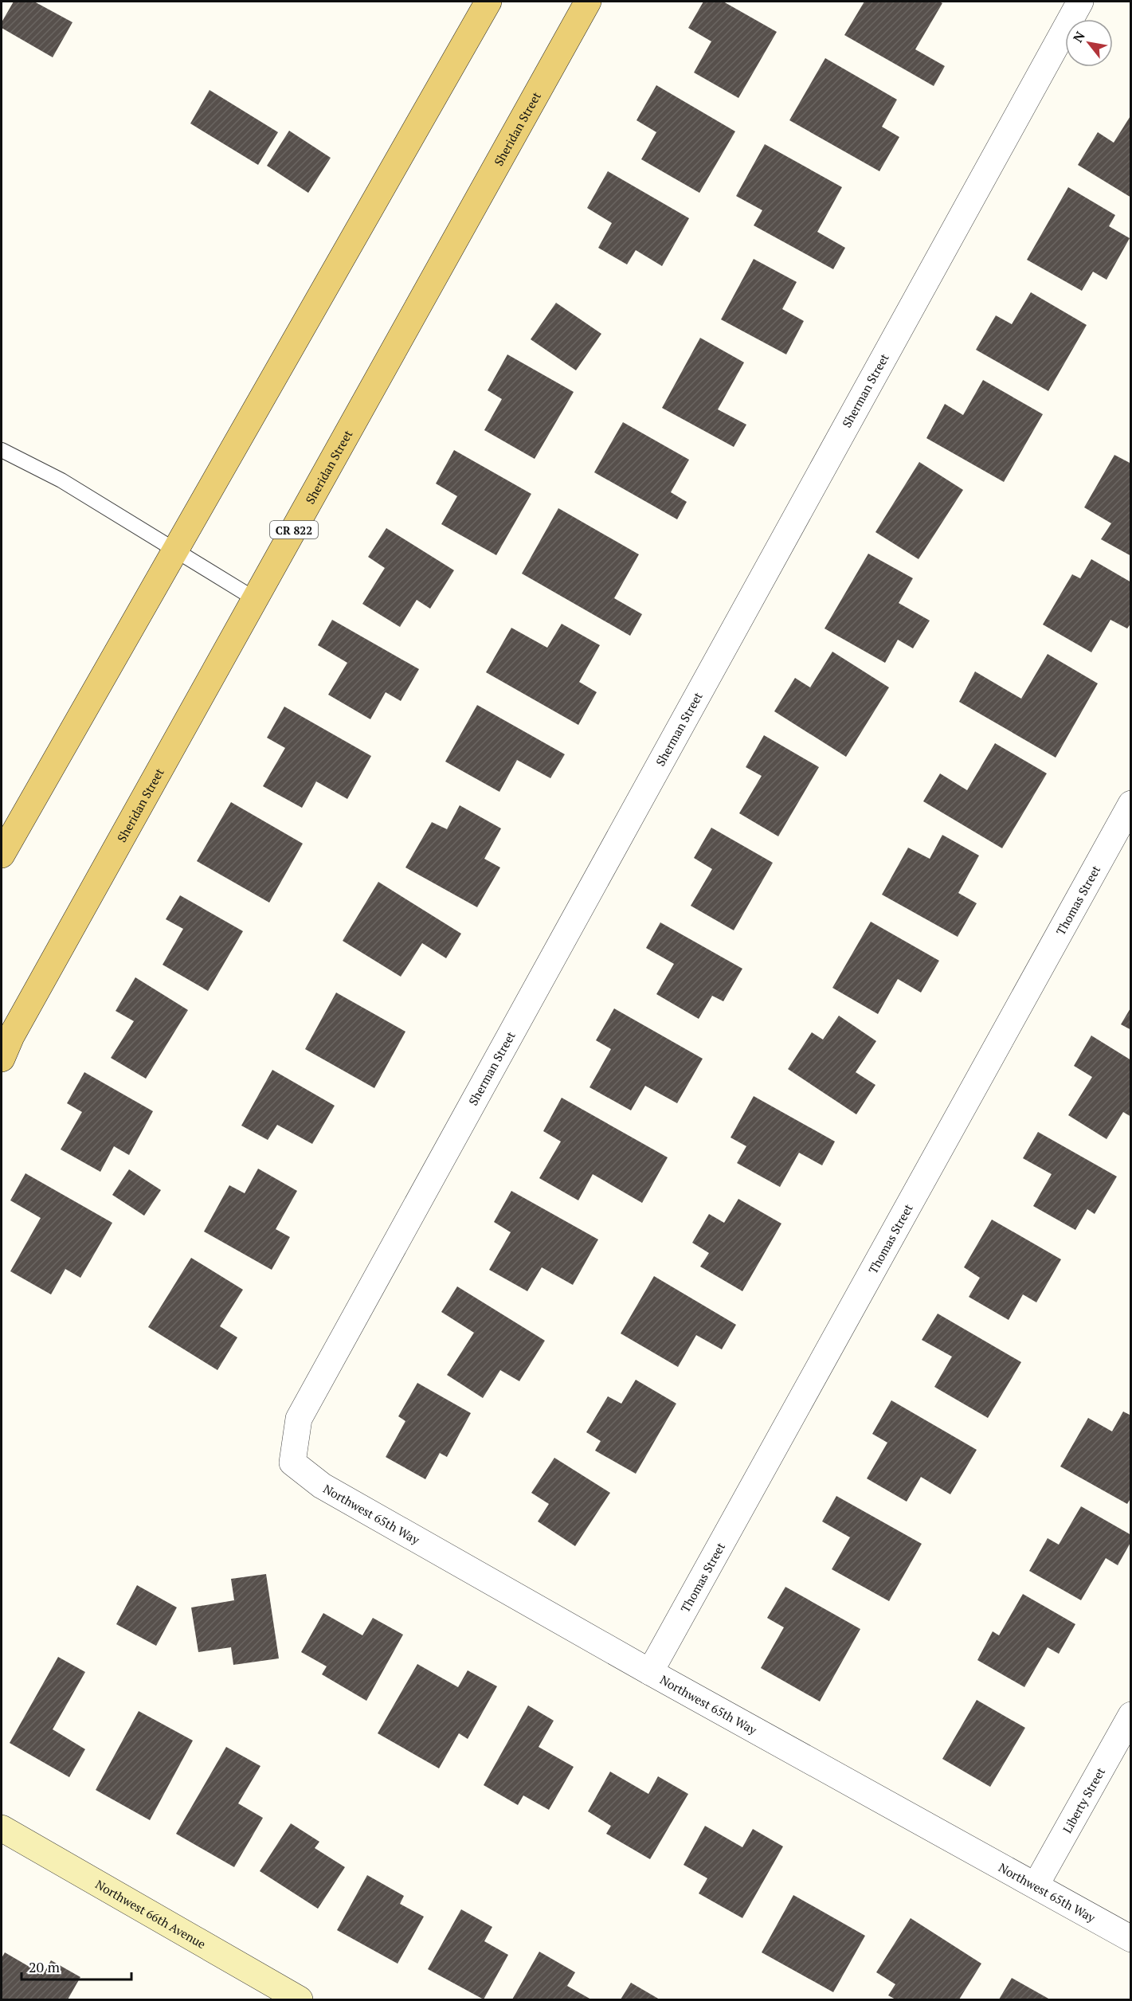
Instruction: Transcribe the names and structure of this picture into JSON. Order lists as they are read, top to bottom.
{
  "streets": {
    "main road": ["Sheridan Street", "CR 822"],
    "street": [
      "Sherman Street",
      "Thomas Street",
      "Northwest 65th Way",
      "Liberty Street",
      "Northwest 66th Avenue"
    ]
  },
  "crossings": [
    ["Sherman Street", "Northwest 65th Way"],
    ["Thomas Street", "Northwest 65th Way"],
    ["Northwest 65th Way", "Liberty Street"]
  ],
  "scale_bar": "20 m",
  "north": "top left"
}
